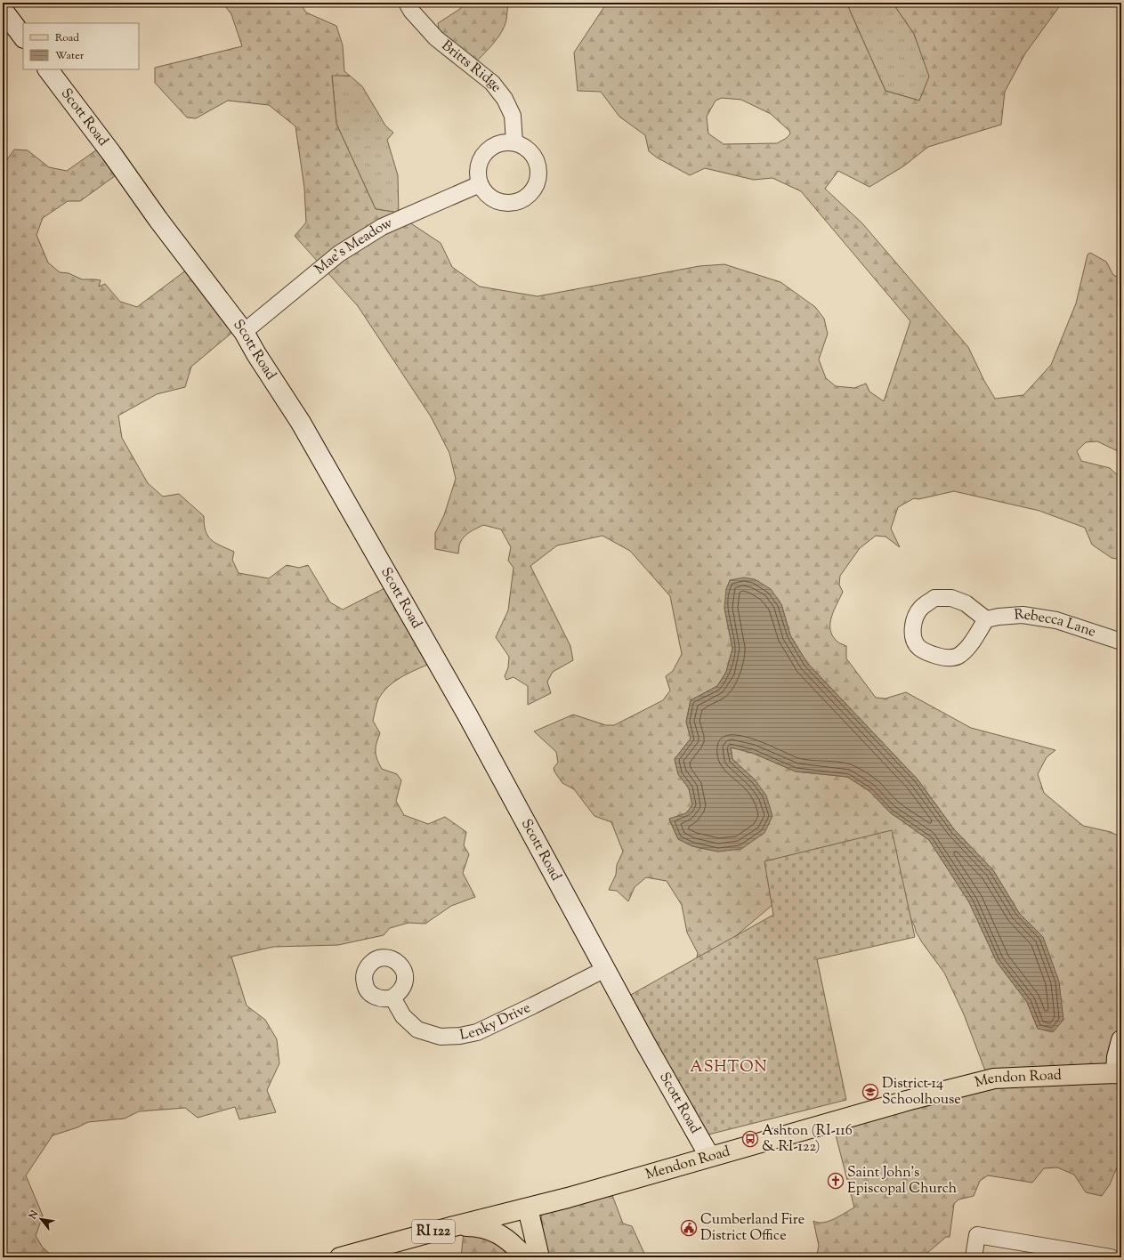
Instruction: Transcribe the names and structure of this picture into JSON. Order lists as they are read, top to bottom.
{
  "streets": {
    "main road": ["Mendon Road", "RI 122"],
    "street": [
      "Britts Ridge",
      "Scott Road",
      "Mae's Meadow",
      "Rebecca Lane",
      "Lenky Drive"
    ]
  },
  "crossings": [
    ["Britts Ridge", "Mae's Meadow"],
    ["Scott Road", "Mae's Meadow"],
    ["Scott Road", "Lenky Drive"],
    ["Scott Road", "Mendon Road"]
  ],
  "districts": ["ASHTON"],
  "places": {
    "school or university": ["District 14 Schoolhouse"],
    "bus stop": ["Ashton (RI-116 & RI-122)"],
    "church": ["Saint John's Episcopal Church"],
    "public building": ["Cumberland Fire District Office"]
  },
  "legend": ["Road", "Water"],
  "north": "top left"
}
